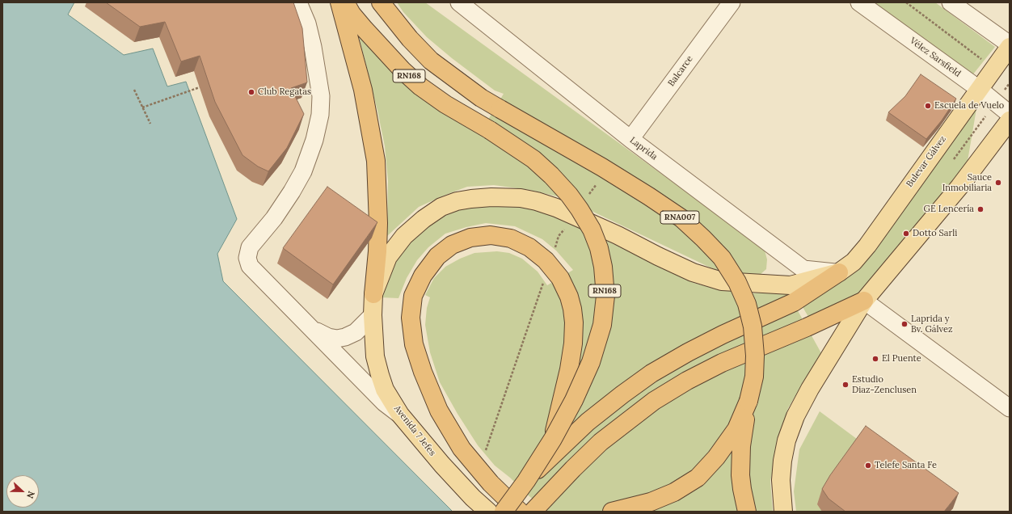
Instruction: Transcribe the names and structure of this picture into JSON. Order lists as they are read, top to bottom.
{
  "streets": {
    "highway": ["RN168", "RNA007"],
    "main road": ["Bulevar Gálvez", "Avenida 7 Jefes"],
    "street": ["Vélez Sarsfield", "Balcarce", "Laprida"]
  },
  "crossings": [
    ["Vélez Sarsfield", "Bulevar Gálvez"],
    ["Balcarce", "Laprida"],
    ["Laprida", "Bulevar Gálvez"],
    ["Laprida", "Avenida 7 Jefes"],
    ["Bulevar Gálvez", "Avenida 7 Jefes"]
  ],
  "places": [
    "Club Regatas",
    "Escuela de Vuelo",
    "Sauce Inmobiliaria",
    "GE Lencería",
    "Dotto Sarli",
    "Laprida y Bv. Gálvez",
    "El Puente",
    "Estudio Diaz-Zenclusen",
    "Telefe Santa Fe"
  ],
  "north": "right"
}
